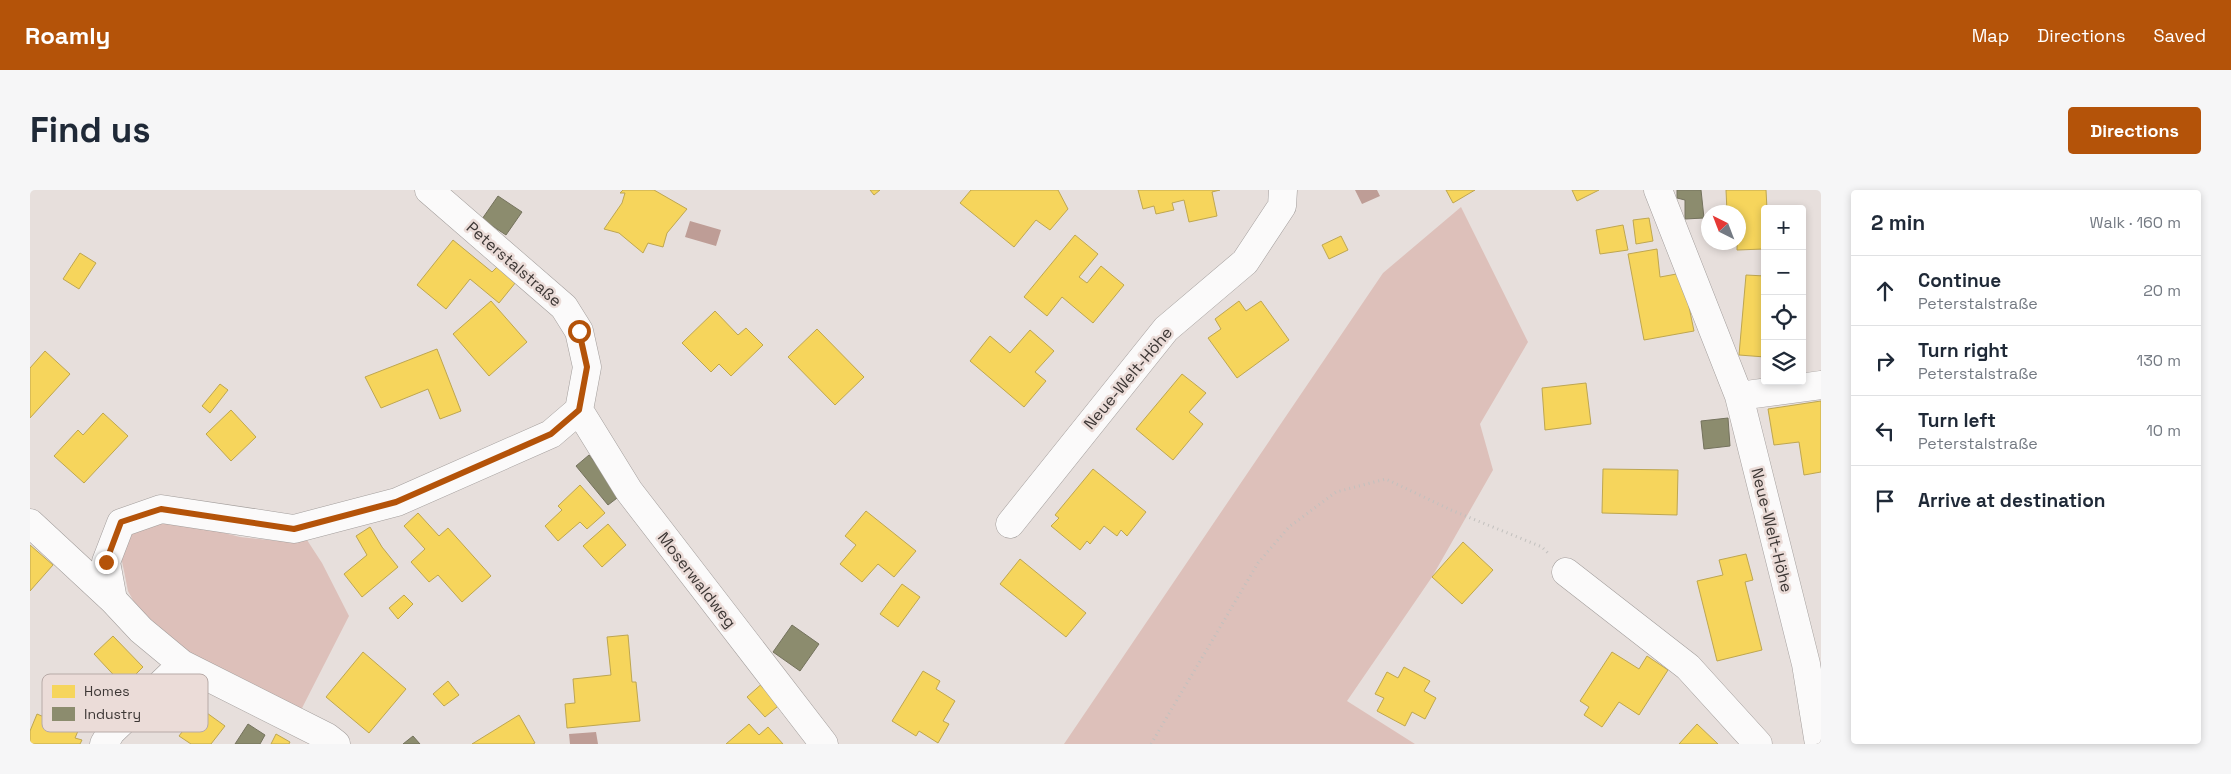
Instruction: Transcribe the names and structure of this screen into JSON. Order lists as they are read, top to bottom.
{
  "streets": {
    "street": ["Peterstalstraße", "Neue-Welt-Höhe", "Moserwaldweg"]
  },
  "crossings": [
    ["Peterstalstraße", "Moserwaldweg"]
  ],
  "legend": ["Homes", "Industry"],
  "north": "top left",
  "page": {
    "header": "Roamly",
    "nav": ["Map", "Directions", "Saved"],
    "buttons": "Directions",
    "title": "Find us",
    "heading": ["2 min", "Walk · 160 m"],
    "map_buttons": ["+", "−"],
    "list": [
      ["Continue", "Peterstalstraße", "20 m"],
      ["Turn right", "Peterstalstraße", "130 m"],
      ["Turn left", "Peterstalstraße", "10 m"],
      "Arrive at destination"
    ]
  }
}
